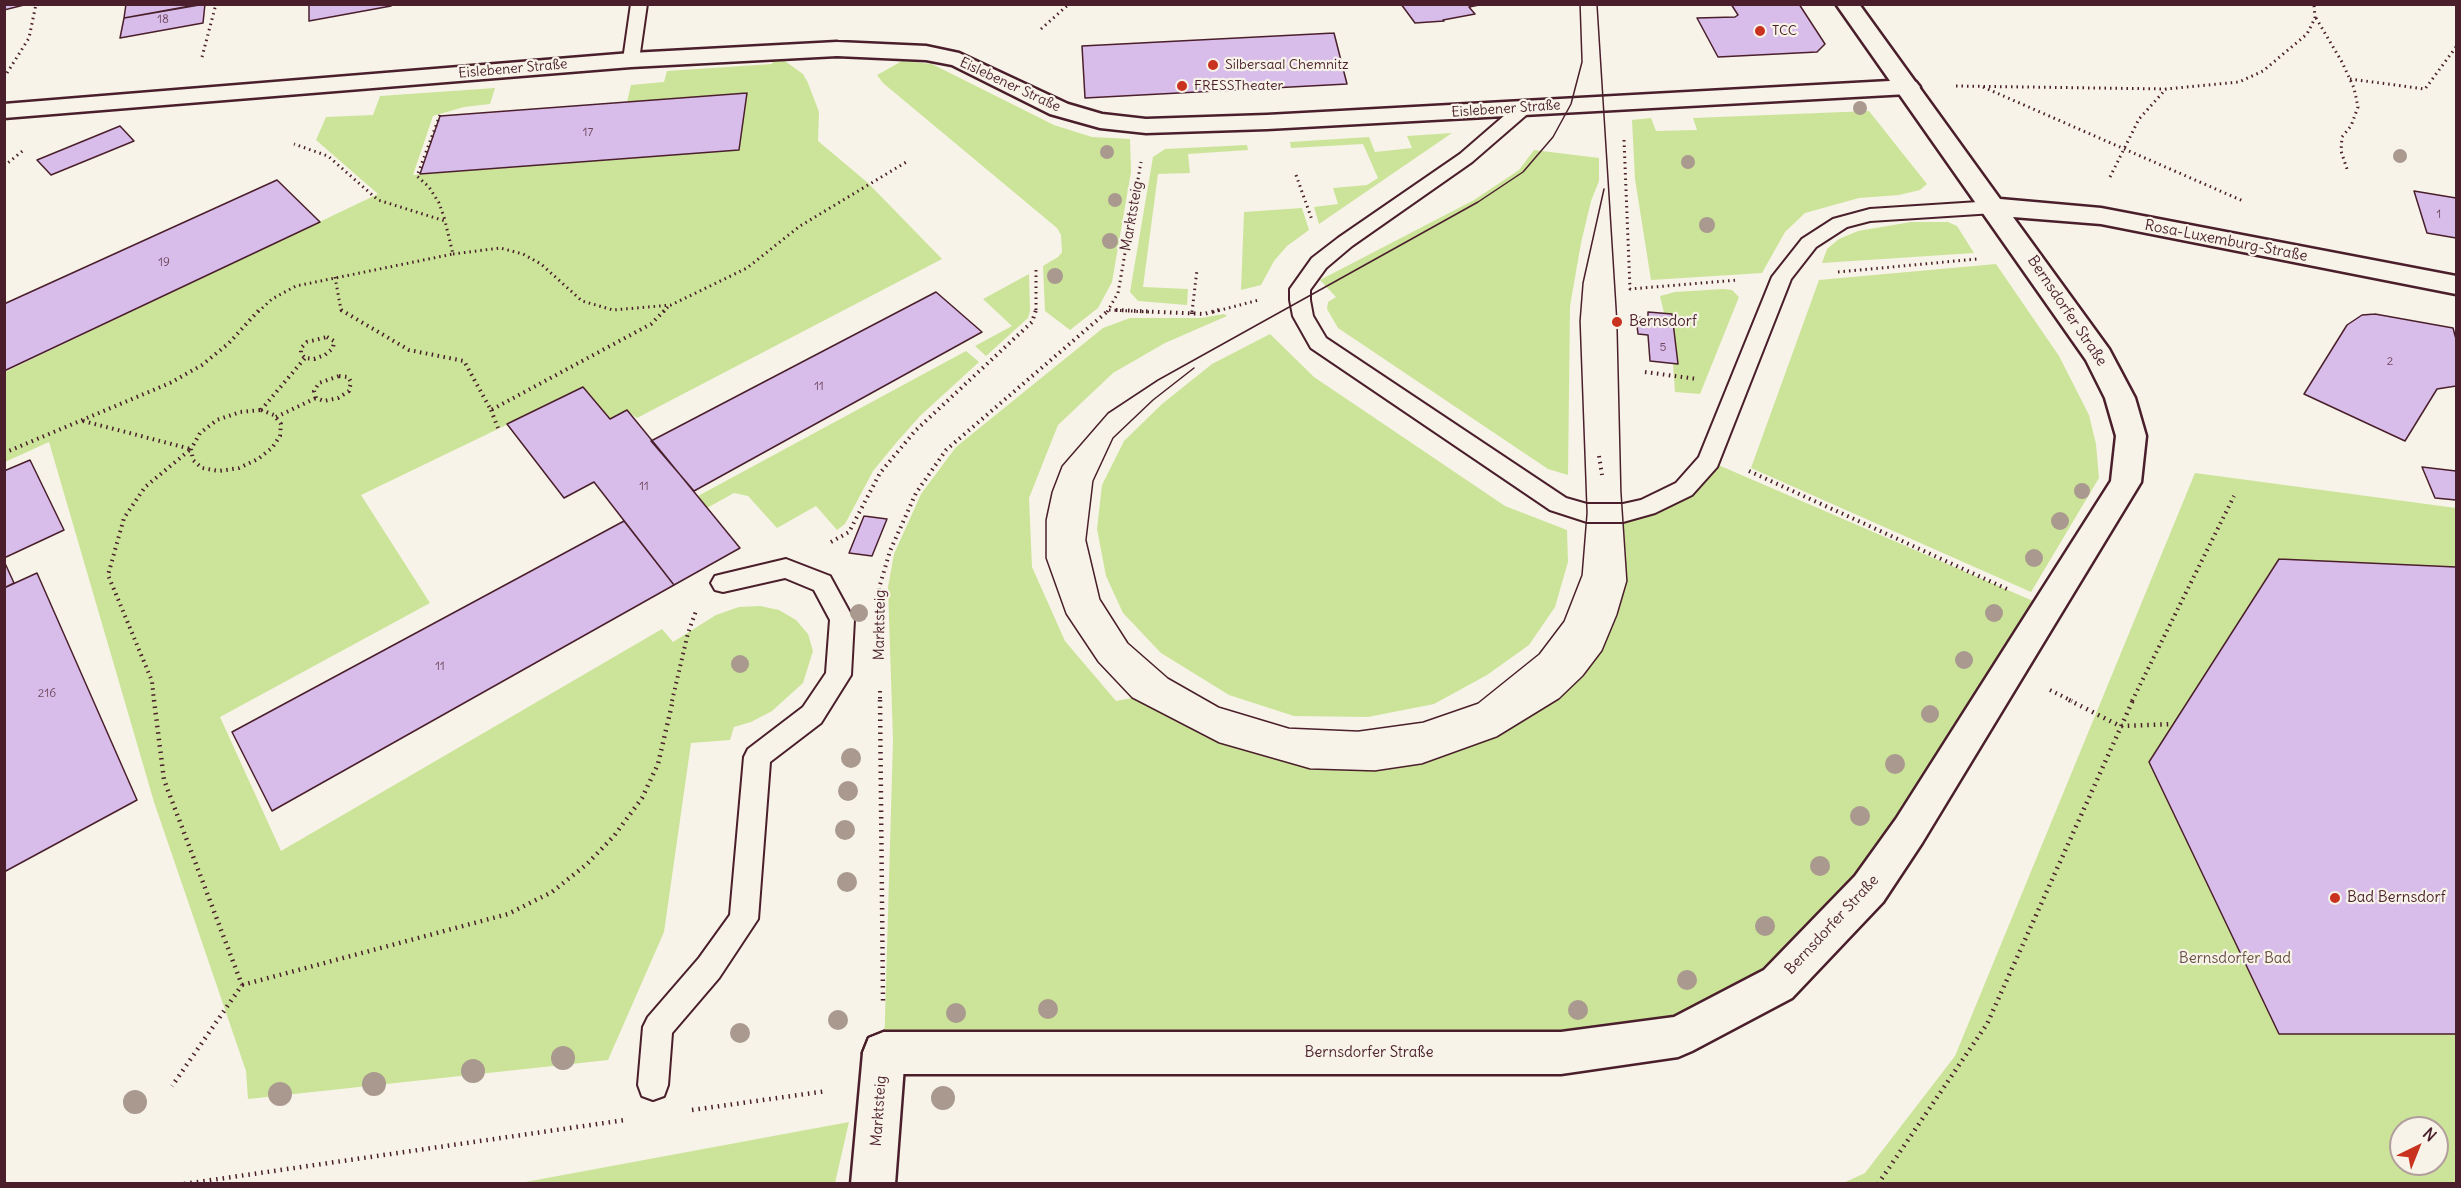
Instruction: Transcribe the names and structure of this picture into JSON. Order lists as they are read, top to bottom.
{
  "streets": {
    "street": [
      "Eislebener Straße",
      "Marktsteig",
      "Rosa-Luxemburg-Straße",
      "Bernsdorfer Straße"
    ]
  },
  "crossings": [
    ["Eislebener Straße", "Marktsteig"],
    ["Eislebener Straße", "Bernsdorfer Straße"],
    ["Marktsteig", "Bernsdorfer Straße"],
    ["Rosa-Luxemburg-Straße", "Bernsdorfer Straße"]
  ],
  "parks": ["Bernsdorfer Bad"],
  "places": [
    "TCC",
    "Silbersaal Chemnitz",
    "FRESSTheater",
    "Bernsdorf",
    "Bad Bernsdorf"
  ],
  "house_numbers": [
    "18",
    "17",
    "1",
    "19",
    "5",
    "2",
    "11",
    "11",
    "11",
    "216"
  ],
  "north": "top right"
}
